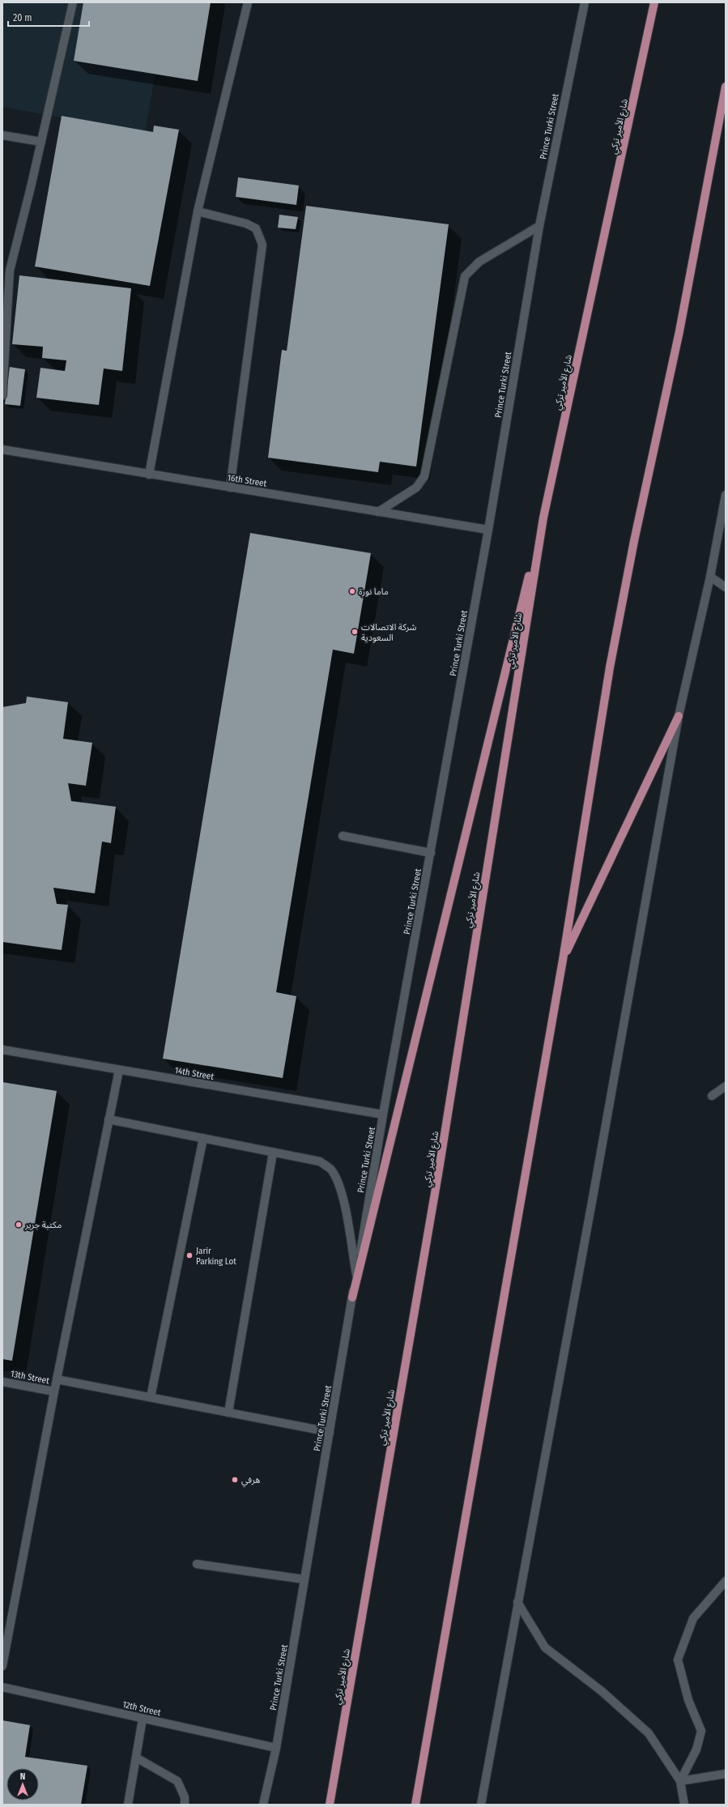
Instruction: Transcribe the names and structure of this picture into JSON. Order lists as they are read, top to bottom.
{
  "streets": {
    "main road": ["شارع الأمير تركي"],
    "street": [
      "Prince Turki Street",
      "16th Street",
      "14th Street",
      "13th Street",
      "12th Street"
    ]
  },
  "crossings": [
    ["Prince Turki Street", "16th Street"],
    ["Prince Turki Street", "14th Street"],
    ["Prince Turki Street", "12th Street"]
  ],
  "places": [
    "ماما نورة",
    "شركة الاتصالات السعودية",
    "مكتبة جرير",
    "Jarir Parking Lot",
    "هرفي"
  ],
  "scale_bar": "20 m",
  "north": "top"
}
